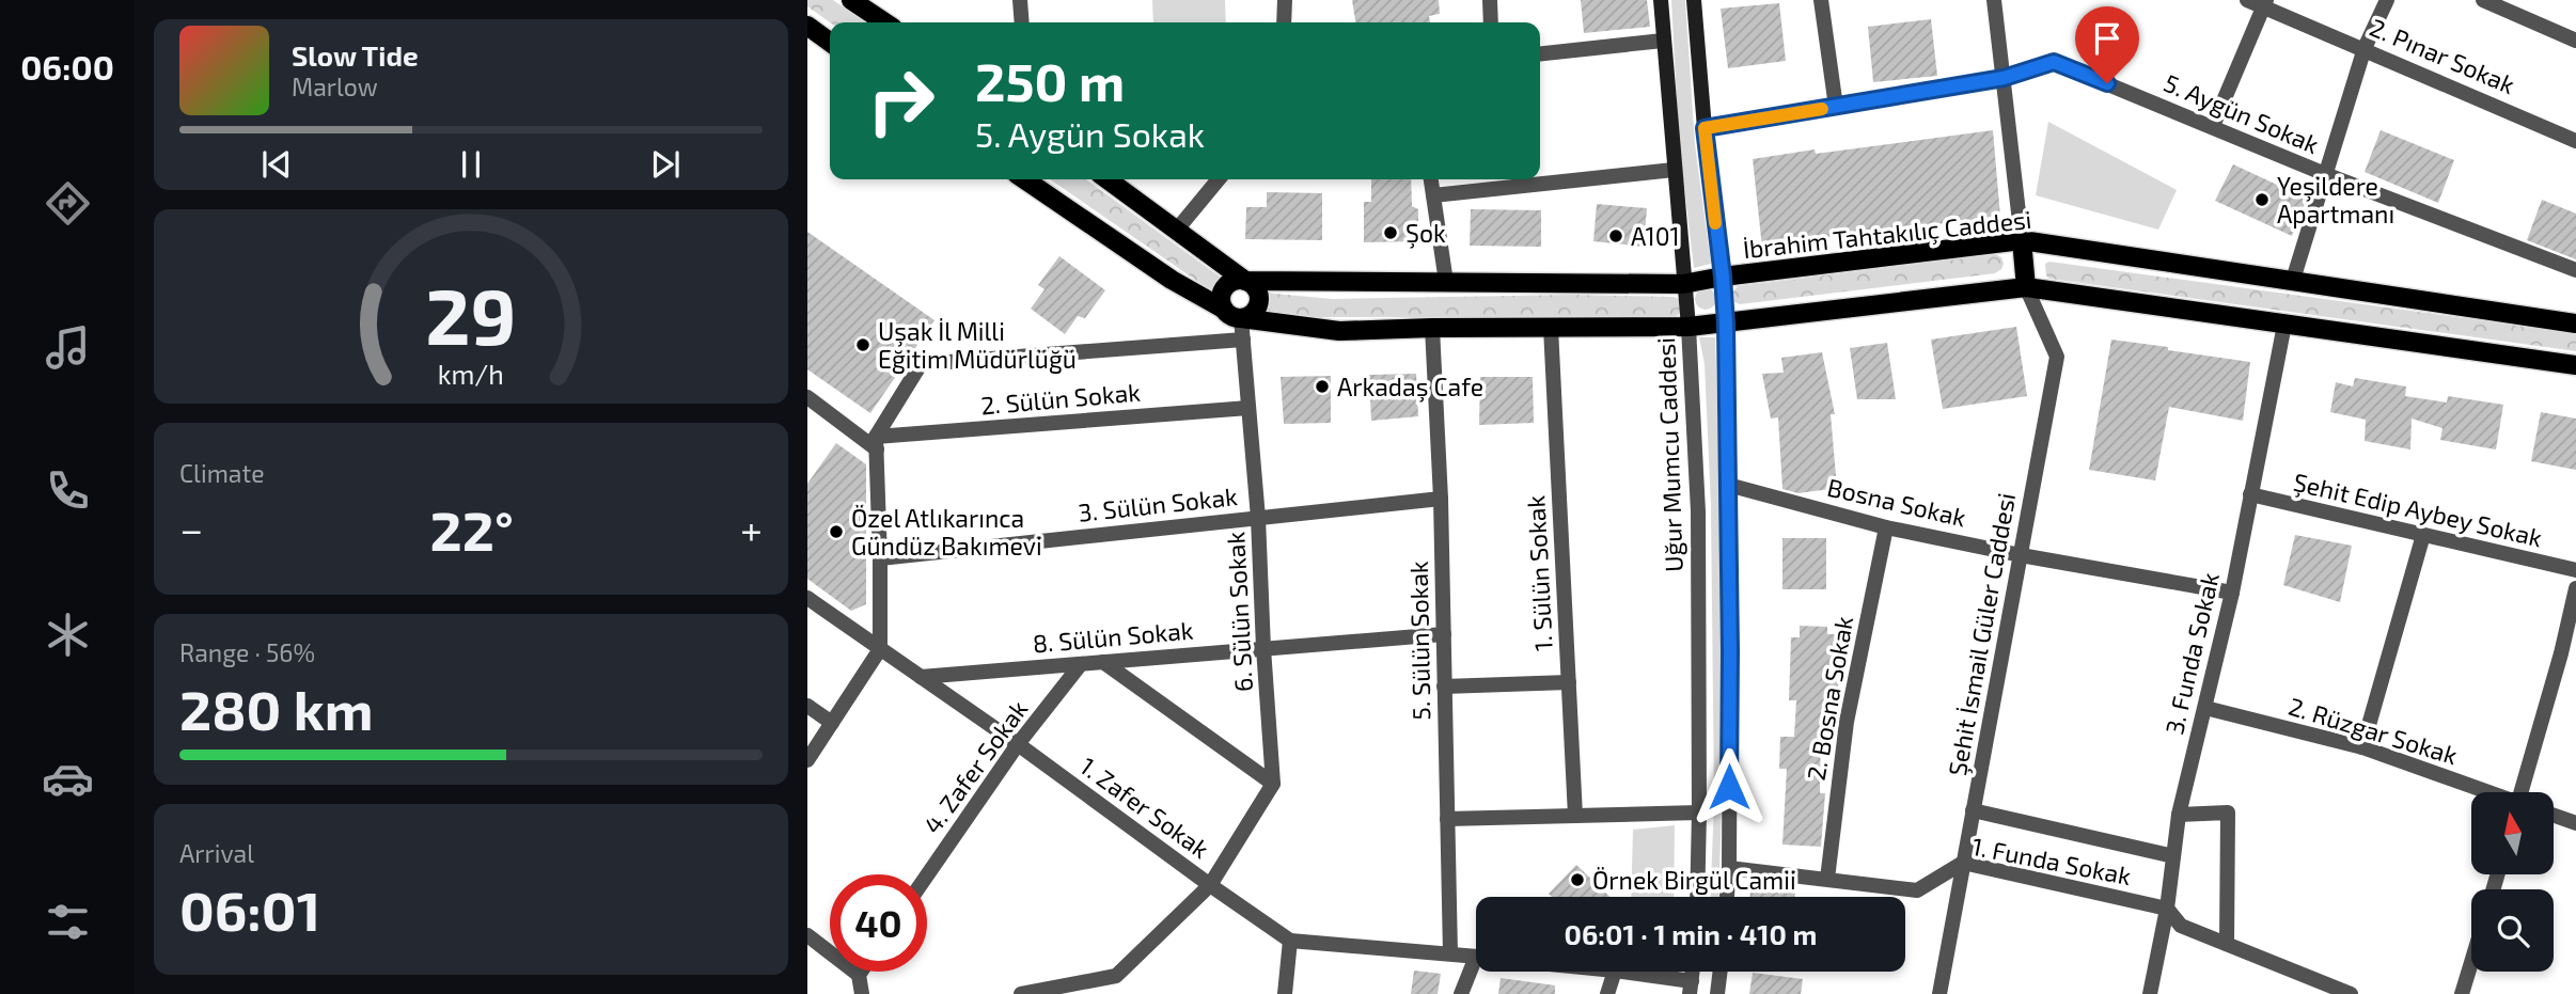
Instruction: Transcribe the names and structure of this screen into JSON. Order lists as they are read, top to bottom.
{
  "streets": {
    "main road": ["İbrahim Tahtakılıç Caddesi", "Uğur Mumcu Caddesi"],
    "street": [
      "2. Pınar Sokak",
      "5. Aygün Sokak",
      "2. Sülün Sokak",
      "Bosna Sokak",
      "3. Sülün Sokak",
      "Şehit Edip Aybey Sokak",
      "1. Sülün Sokak",
      "6. Sülün Sokak",
      "Şehit İsmail Güler Caddesi",
      "8. Sülün Sokak",
      "5. Sülün Sokak",
      "3. Funda Sokak",
      "2. Bosna Sokak",
      "2. Rüzgar Sokak",
      "4. Zafer Sokak",
      "1. Zafer Sokak",
      "1. Funda Sokak"
    ]
  },
  "crossings": [
    ["İbrahim Tahtakılıç Caddesi", "Uğur Mumcu Caddesi"],
    ["İbrahim Tahtakılıç Caddesi", "6. Sülün Sokak"],
    ["2. Sülün Sokak", "6. Sülün Sokak"],
    ["Bosna Sokak", "Şehit İsmail Güler Caddesi"],
    ["Bosna Sokak", "3. Funda Sokak"],
    ["Bosna Sokak", "2. Bosna Sokak"],
    ["3. Sülün Sokak", "6. Sülün Sokak"],
    ["3. Sülün Sokak", "5. Sülün Sokak"],
    ["Şehit Edip Aybey Sokak", "3. Funda Sokak"],
    ["6. Sülün Sokak", "8. Sülün Sokak"],
    ["Şehit İsmail Güler Caddesi", "1. Funda Sokak"],
    ["8. Sülün Sokak", "5. Sülün Sokak"],
    ["8. Sülün Sokak", "4. Zafer Sokak"],
    ["8. Sülün Sokak", "1. Zafer Sokak"],
    ["3. Funda Sokak", "2. Rüzgar Sokak"],
    ["3. Funda Sokak", "1. Funda Sokak"],
    ["2. Bosna Sokak", "1. Funda Sokak"],
    ["4. Zafer Sokak", "1. Zafer Sokak"]
  ],
  "places": [
    "Yeşildere Apartmanı",
    "Şok",
    "A101",
    "Uşak İl Milli Eğitim Müdürlüğü",
    "Arkadaş Cafe",
    "Özel Atlıkarınca Gündüz Bakımevi",
    "Örnek Birgül Camii"
  ],
  "north": "top",
  "page": {
    "tabs": "06:00",
    "turn": ["250 m", "5. Aygün Sokak"],
    "song": ["Slow Tide", "Marlow"],
    "tile": [
      "Climate",
      ["Range · 56%", "280 km"],
      ["Arrival", "06:01"]
    ],
    "heat": ["−", "22°", "+"],
    "limit": "40",
    "trip": "06:01 · 1 min · 410 m",
    "gauge": ["29", "km/h"]
  }
}
